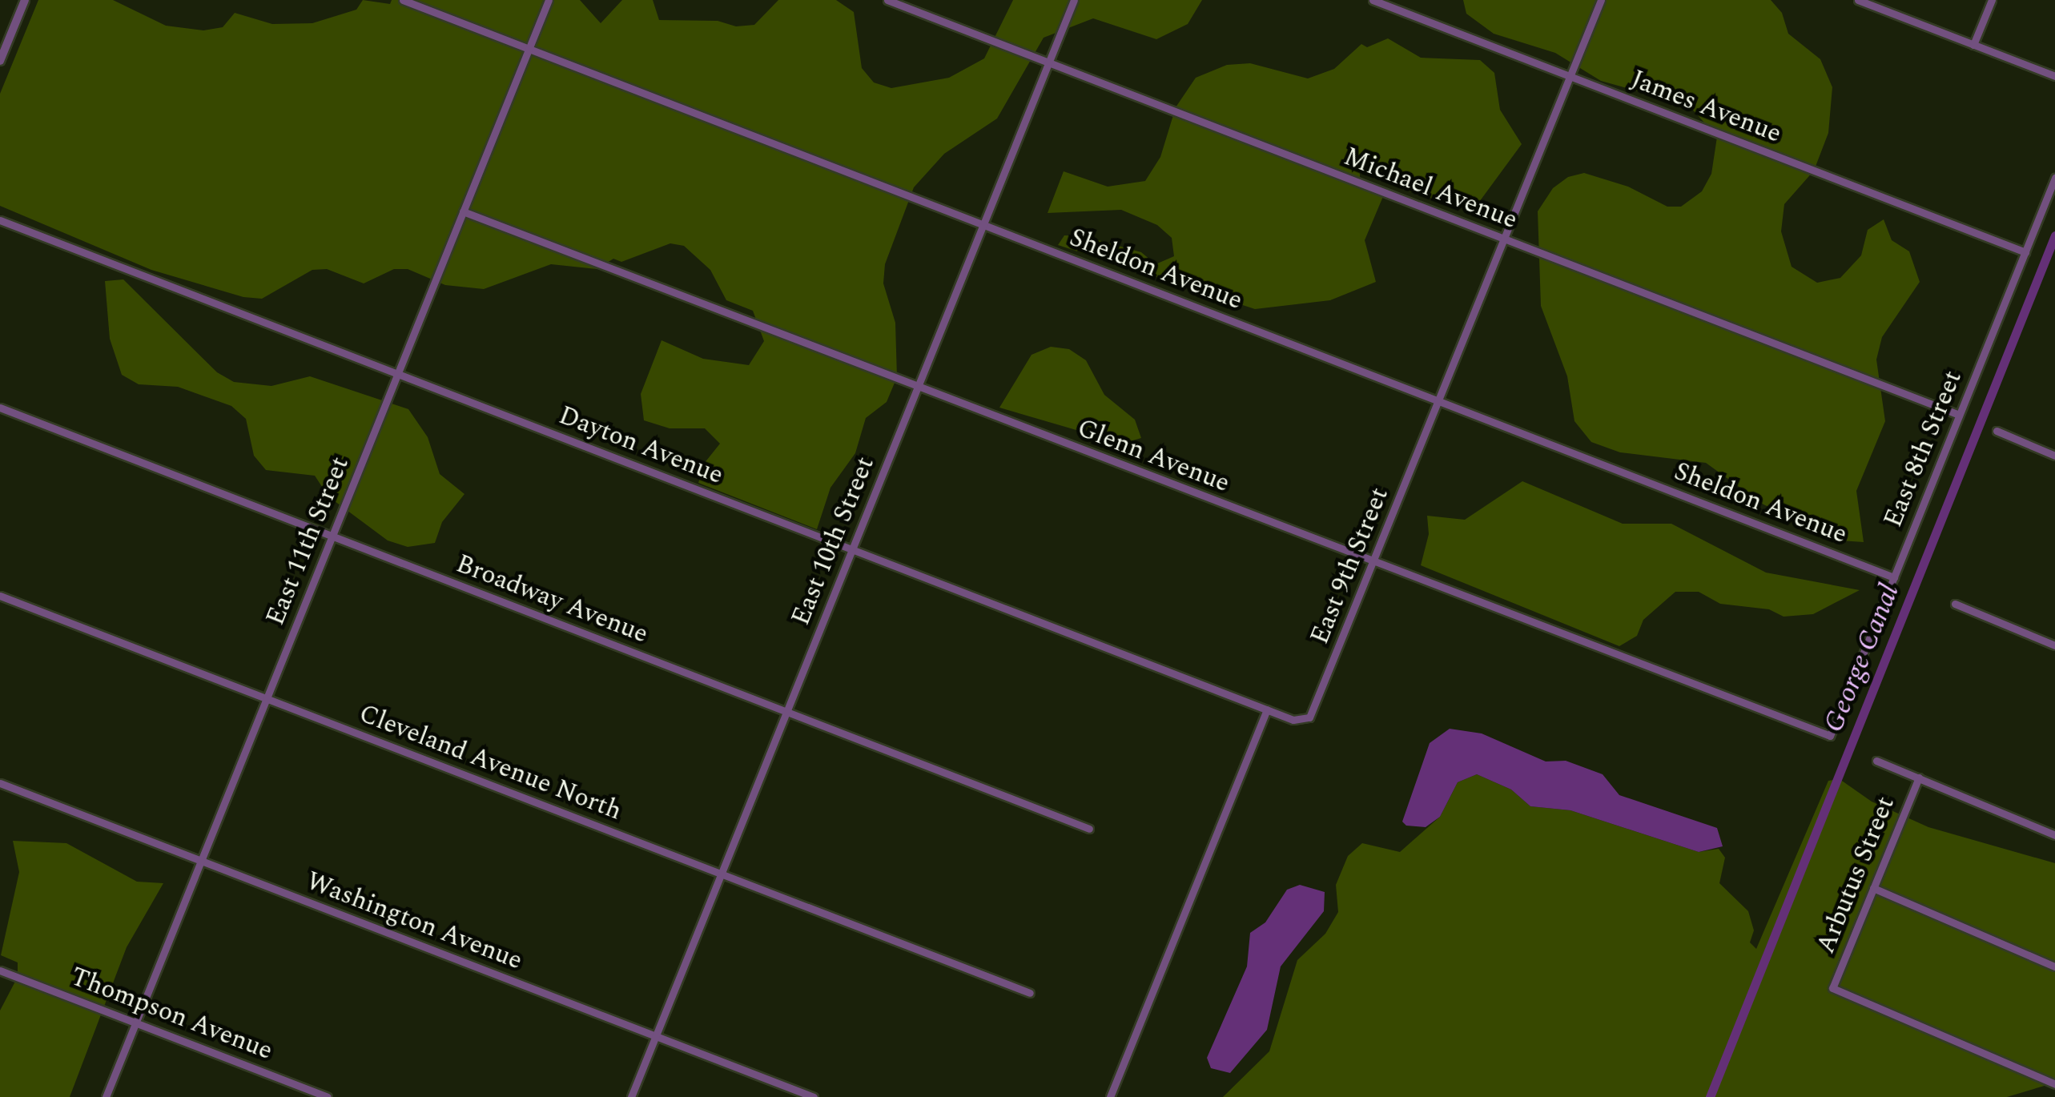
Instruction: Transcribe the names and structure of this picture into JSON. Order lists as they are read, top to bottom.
{
  "streets": {
    "street": [
      "James Avenue",
      "Michael Avenue",
      "Sheldon Avenue",
      "Dayton Avenue",
      "East 8th Street",
      "Glenn Avenue",
      "East 11th Street",
      "East 10th Street",
      "East 9th Street",
      "Broadway Avenue",
      "Cleveland Avenue North",
      "Arbutus Street",
      "Washington Avenue",
      "Thompson Avenue"
    ]
  },
  "crossings": [
    ["James Avenue", "East 8th Street"],
    ["James Avenue", "East 9th Street"],
    ["Michael Avenue", "East 8th Street"],
    ["Michael Avenue", "East 10th Street"],
    ["Michael Avenue", "East 9th Street"],
    ["Sheldon Avenue", "East 8th Street"],
    ["Sheldon Avenue", "East 11th Street"],
    ["Sheldon Avenue", "East 10th Street"],
    ["Sheldon Avenue", "East 9th Street"],
    ["Dayton Avenue", "East 11th Street"],
    ["Dayton Avenue", "East 10th Street"],
    ["Dayton Avenue", "East 9th Street"],
    ["East 8th Street", "Glenn Avenue"],
    ["Glenn Avenue", "East 11th Street"],
    ["Glenn Avenue", "East 10th Street"],
    ["Glenn Avenue", "East 9th Street"],
    ["East 11th Street", "Broadway Avenue"],
    ["East 11th Street", "Cleveland Avenue North"],
    ["East 11th Street", "Washington Avenue"],
    ["East 11th Street", "Thompson Avenue"],
    ["East 10th Street", "Broadway Avenue"],
    ["East 10th Street", "Cleveland Avenue North"],
    ["East 10th Street", "Washington Avenue"]
  ],
  "water": ["George Canal"]
}
